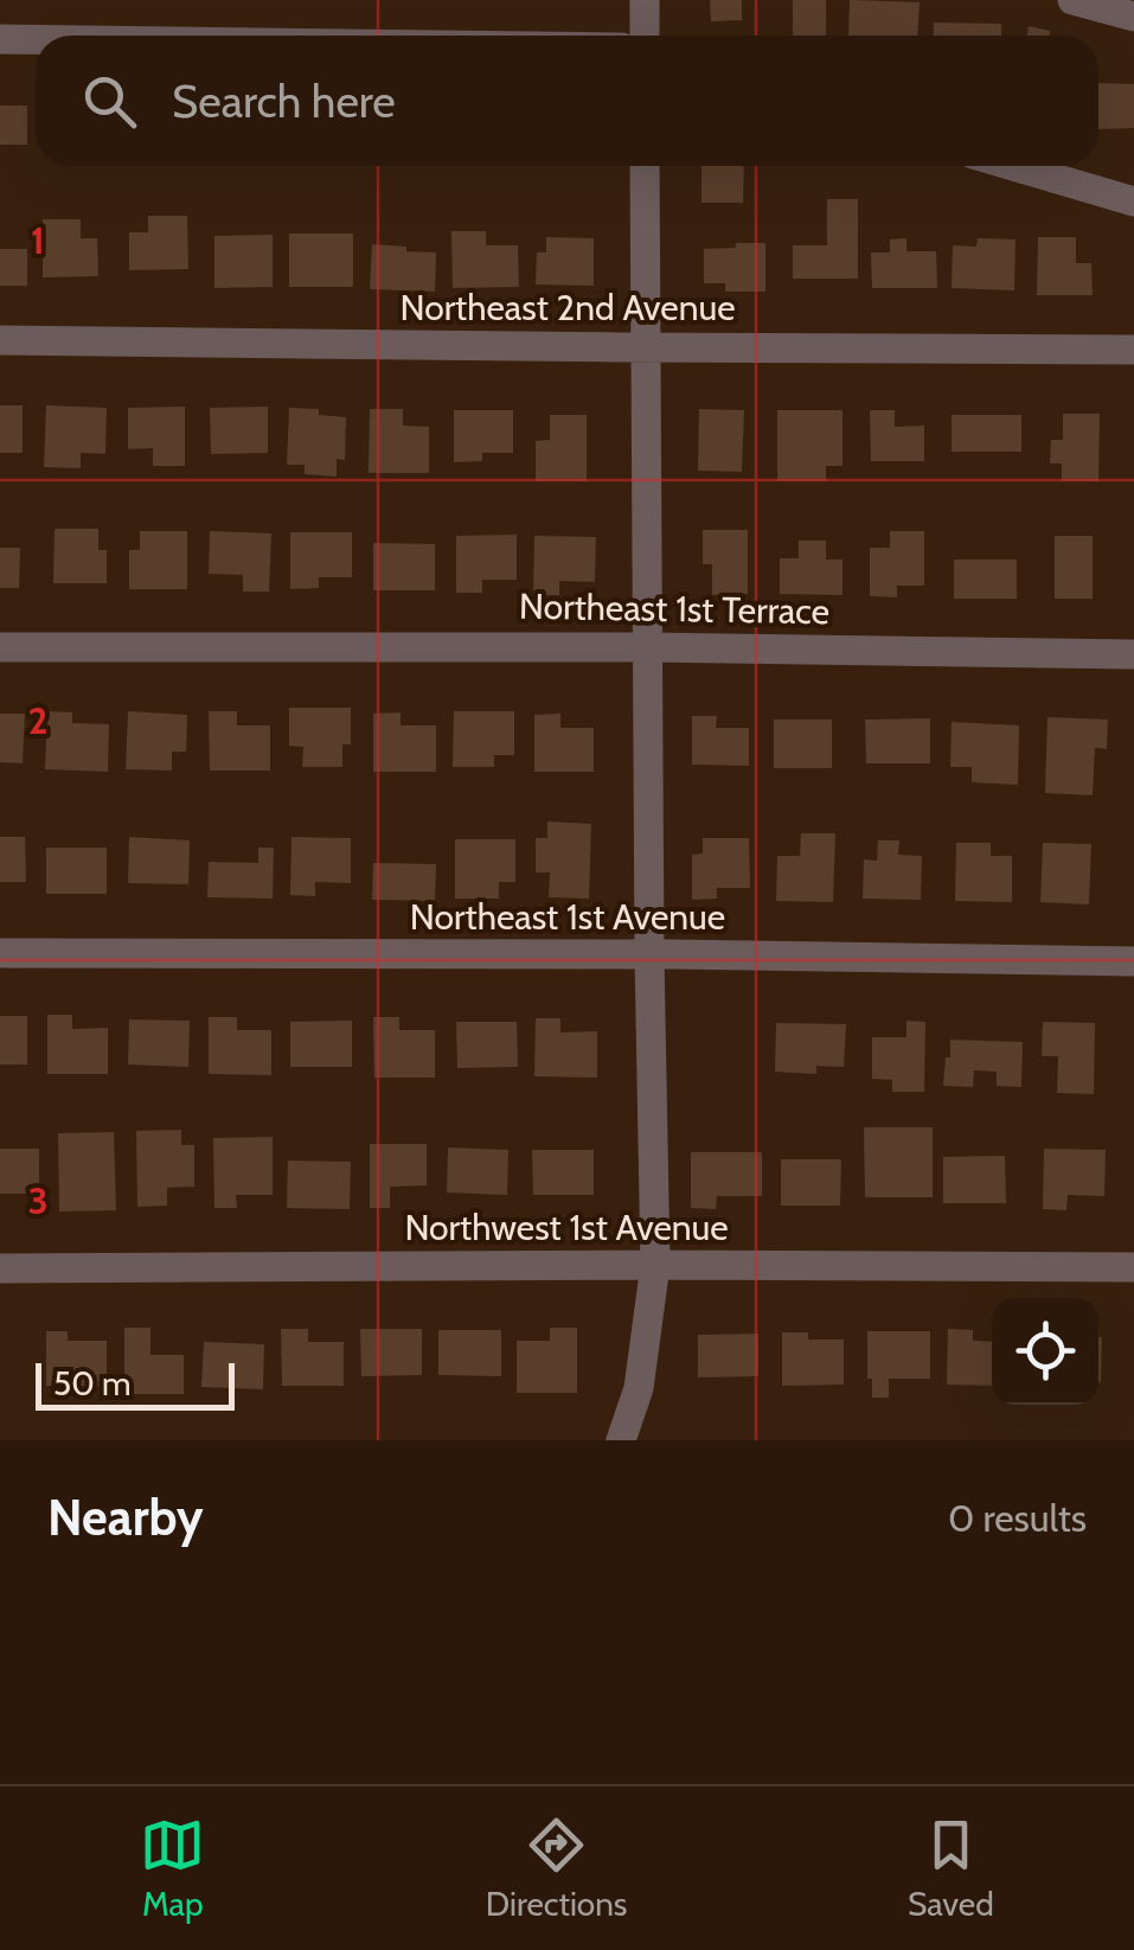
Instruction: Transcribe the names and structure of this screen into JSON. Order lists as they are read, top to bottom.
{
  "streets": {
    "street": [
      "Northeast 2nd Avenue",
      "Northeast 1st Terrace",
      "Northeast 1st Avenue",
      "Northwest 1st Avenue"
    ]
  },
  "scale_bar": "50 m",
  "page": {
    "search": "Search here",
    "scale": "50 m",
    "heading": ["Nearby", "0 results"],
    "nav": ["Map", "Directions", "Saved"]
  },
  "grid": {
    "rows": ["1", "2", "3"]
  }
}
